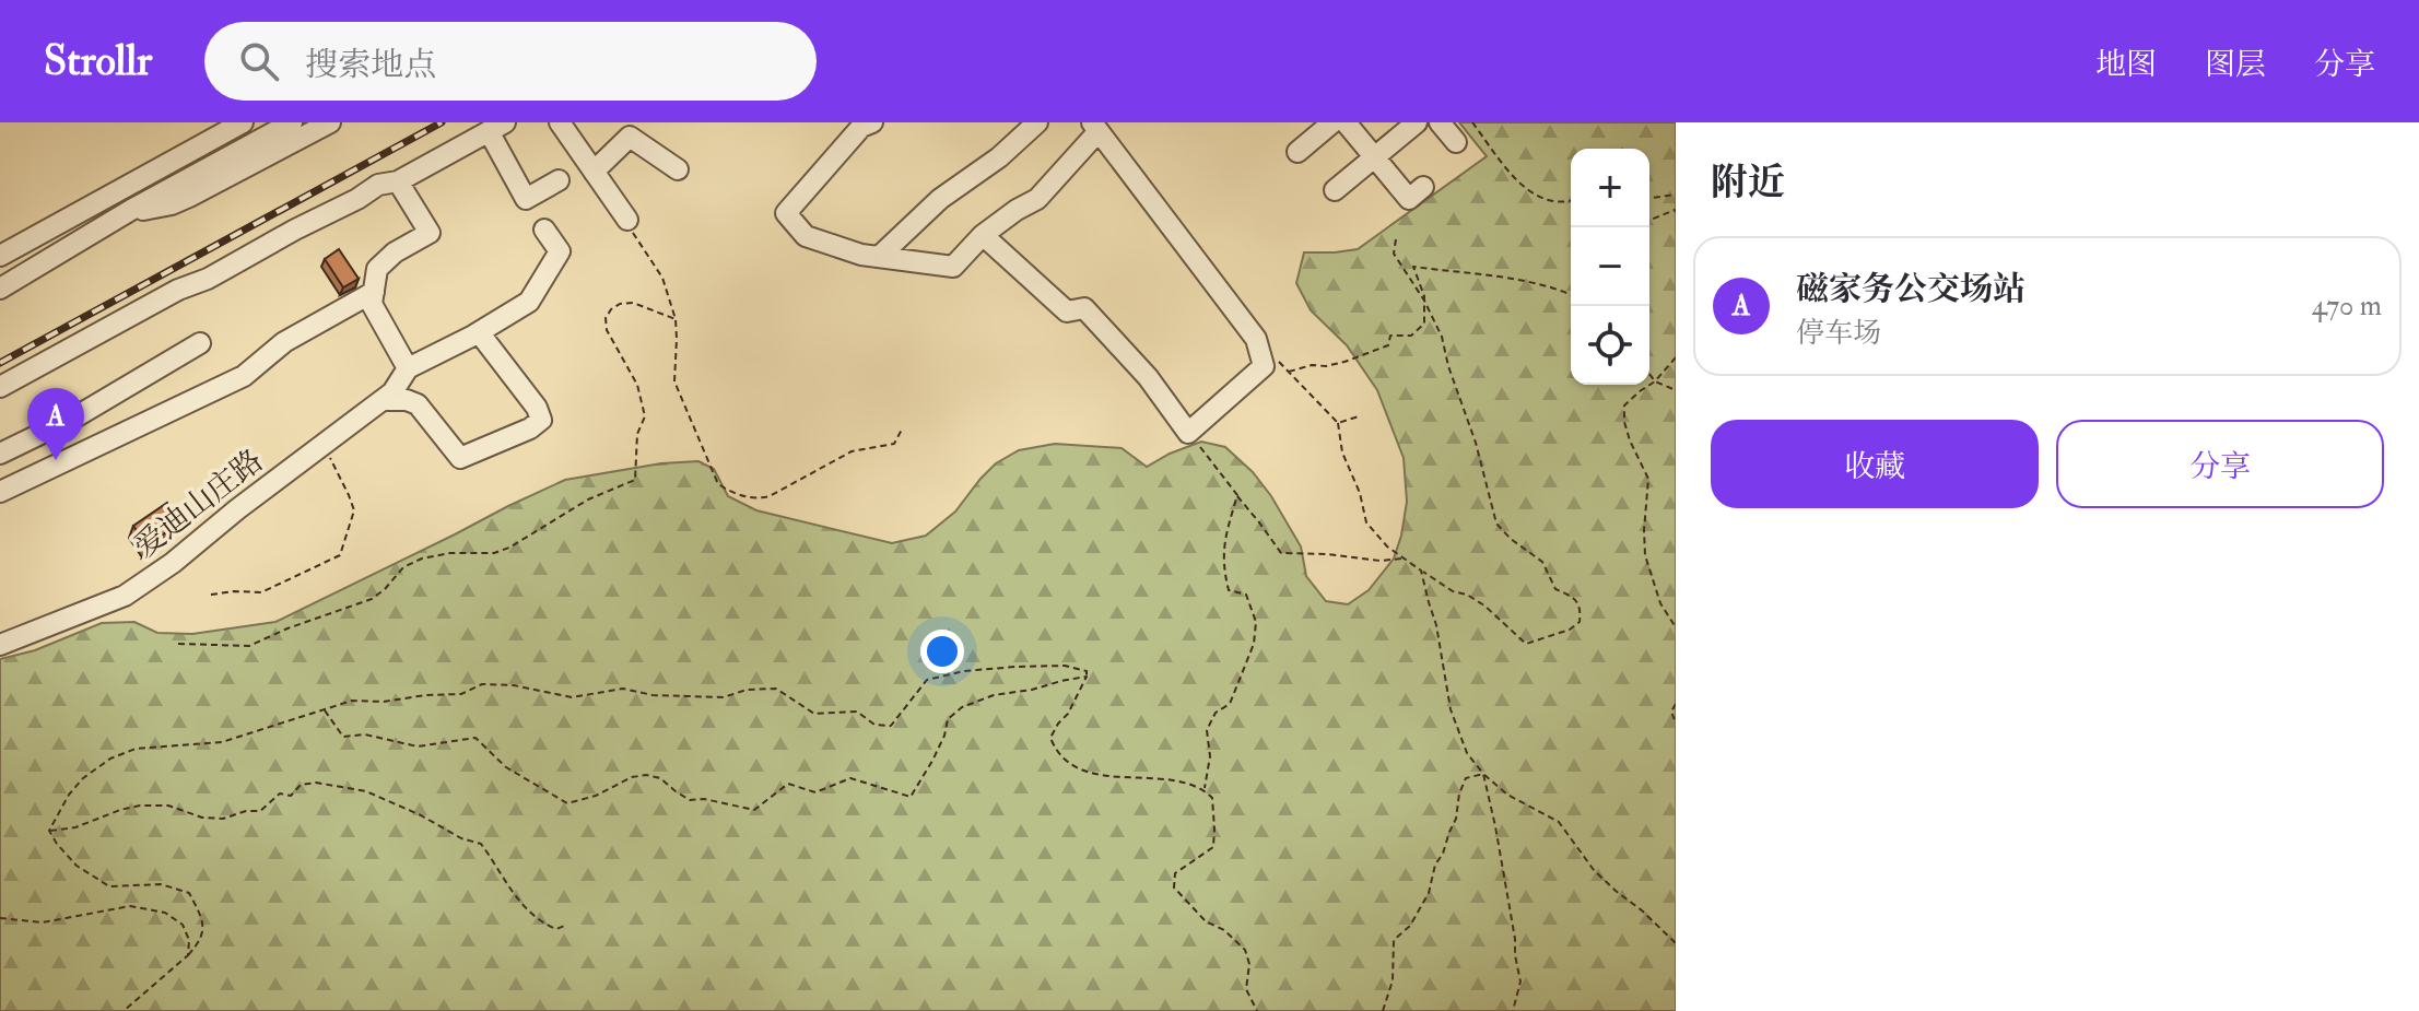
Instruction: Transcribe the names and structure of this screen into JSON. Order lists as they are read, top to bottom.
{
  "streets": {
    "street": ["爱迪山庄路"]
  },
  "page": {
    "header": "Strollr",
    "search": "搜索地点",
    "nav": ["地图", "图层", "分享"],
    "heading": "附近",
    "map_buttons": ["+", "−"],
    "list": [
      {
        "mark": "A",
        "name": "磁家务公交场站",
        "note": "停车场",
        "value": "470 m"
      }
    ],
    "pins": "A",
    "buttons": ["收藏", "分享"]
  }
}
